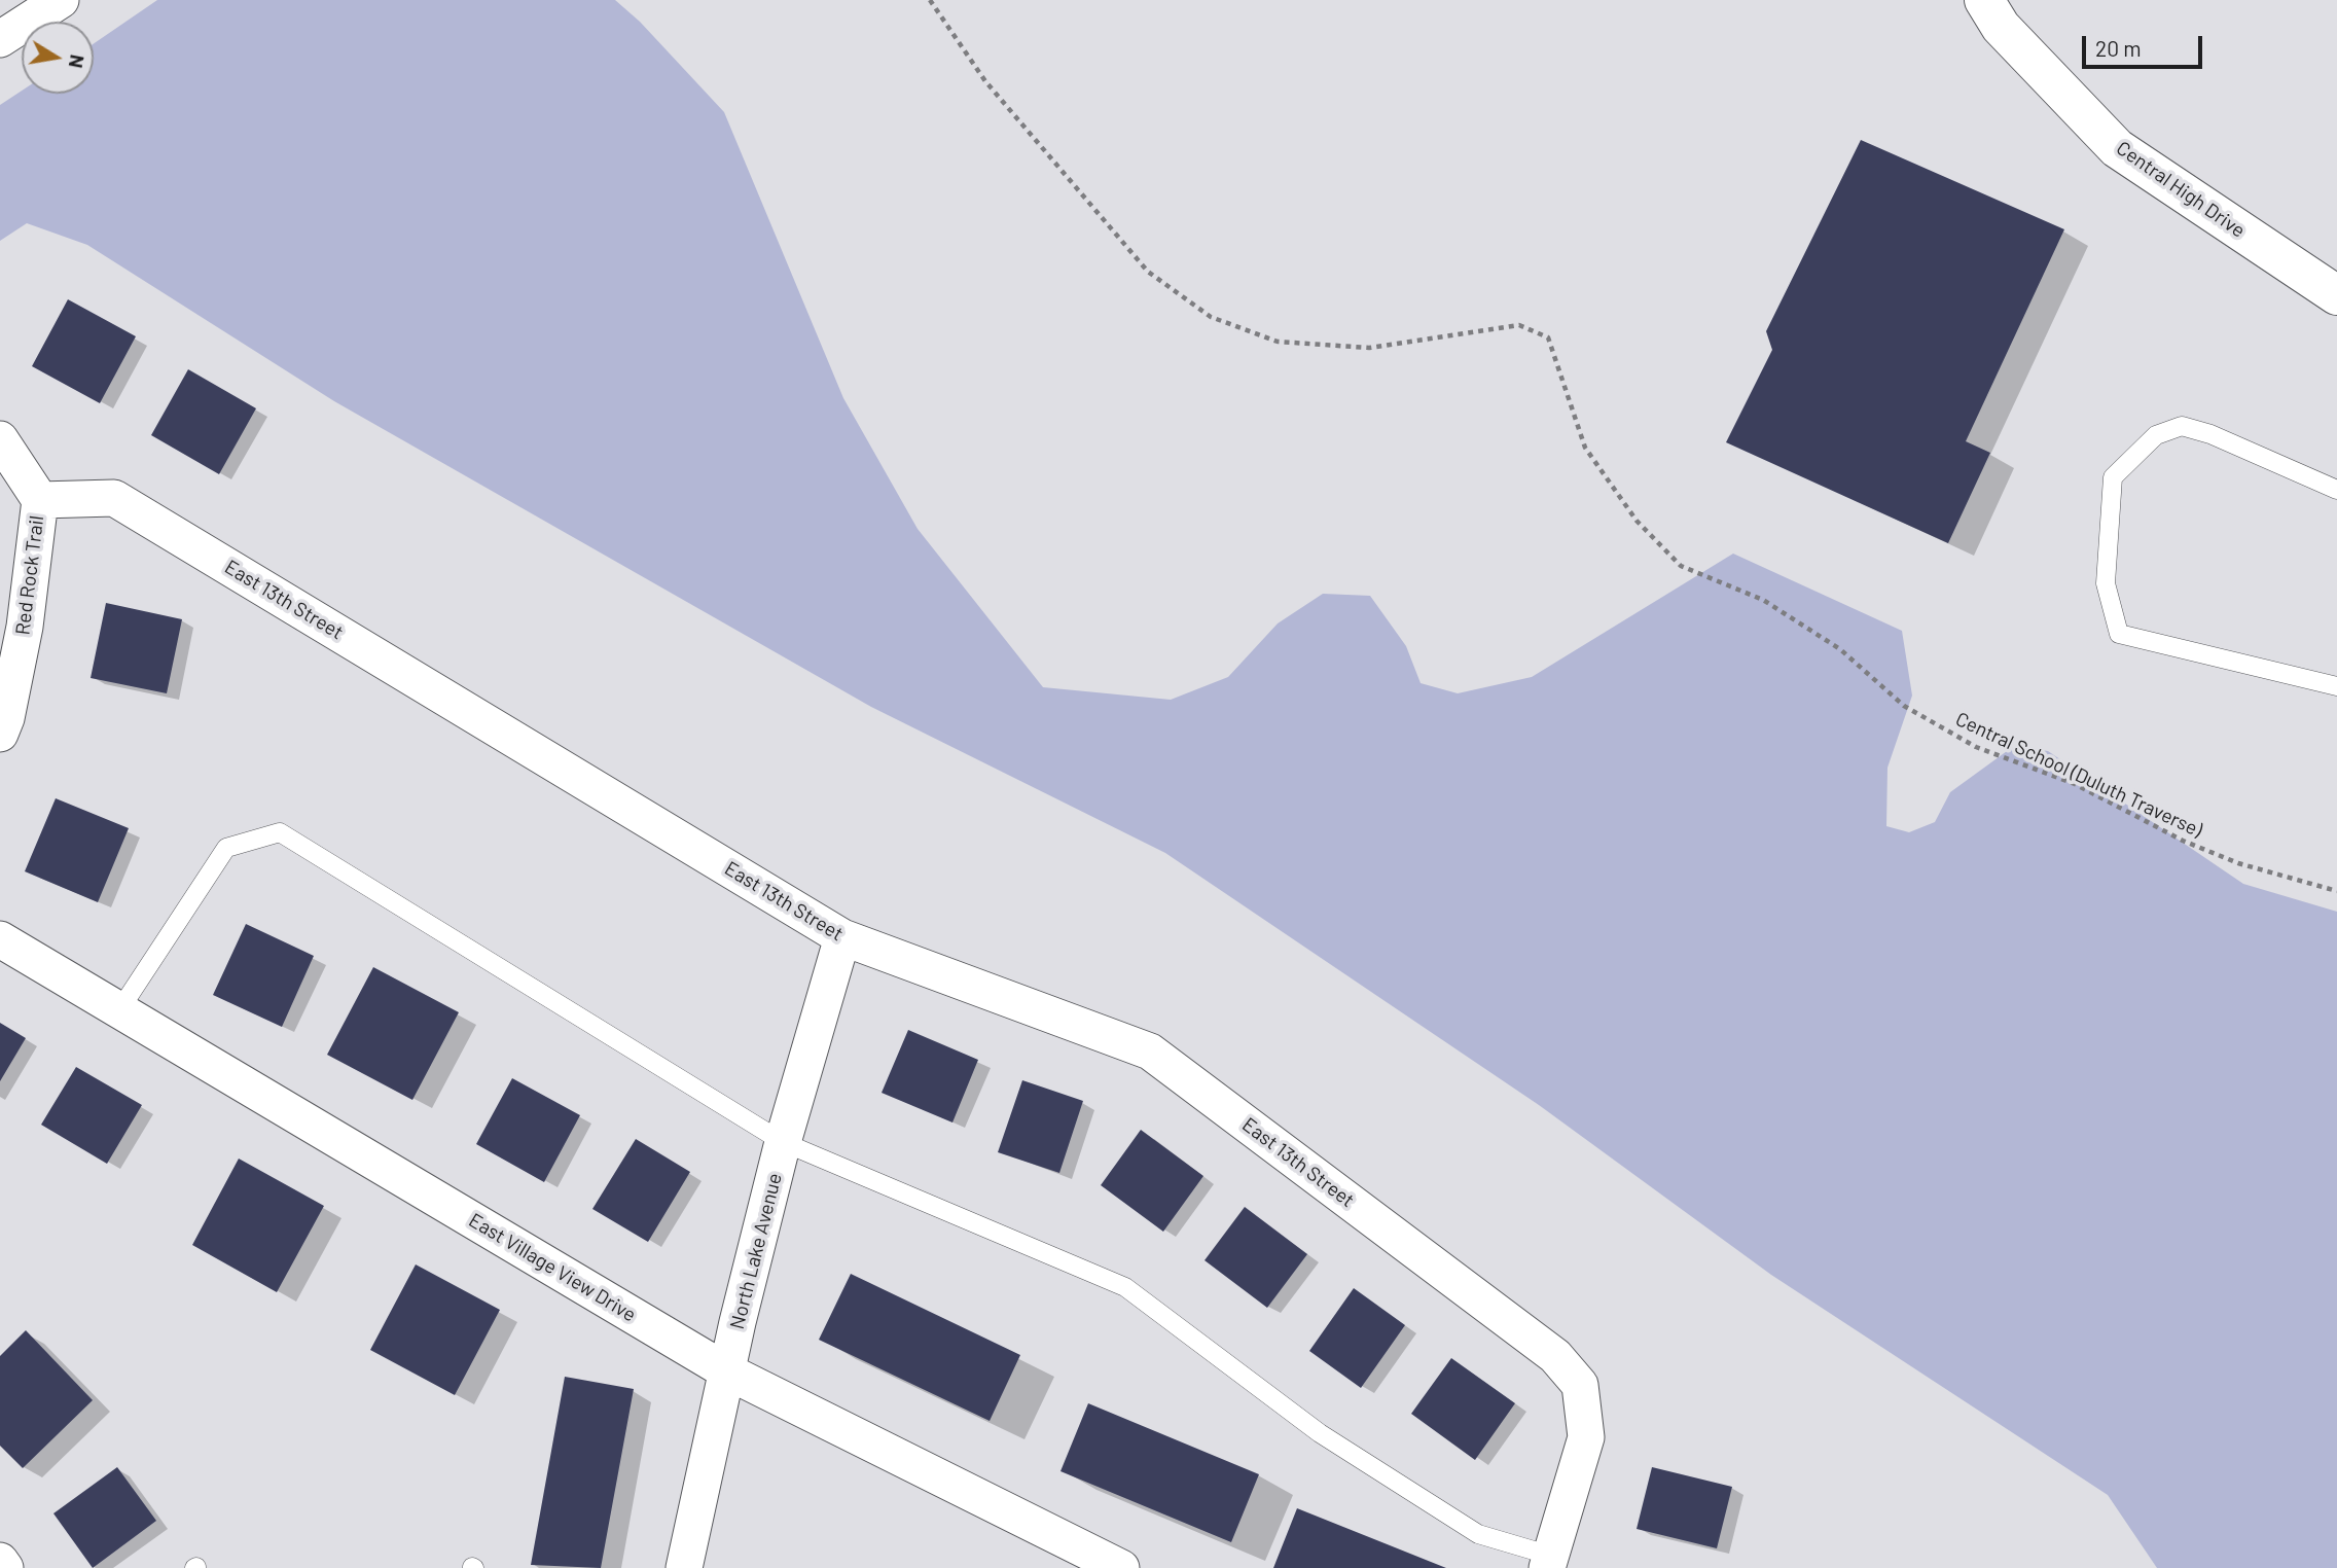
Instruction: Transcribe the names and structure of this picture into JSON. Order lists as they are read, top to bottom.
{
  "streets": {
    "street": [
      "Central High Drive",
      "Red Rock Trail",
      "East 13th Street",
      "North Lake Avenue",
      "East Village View Drive"
    ],
    "path": ["Central School (Duluth Traverse)"]
  },
  "crossings": [
    ["Red Rock Trail", "East 13th Street"],
    ["East 13th Street", "North Lake Avenue"],
    ["North Lake Avenue", "East Village View Drive"]
  ],
  "scale_bar": "20 m",
  "north": "right"
}
